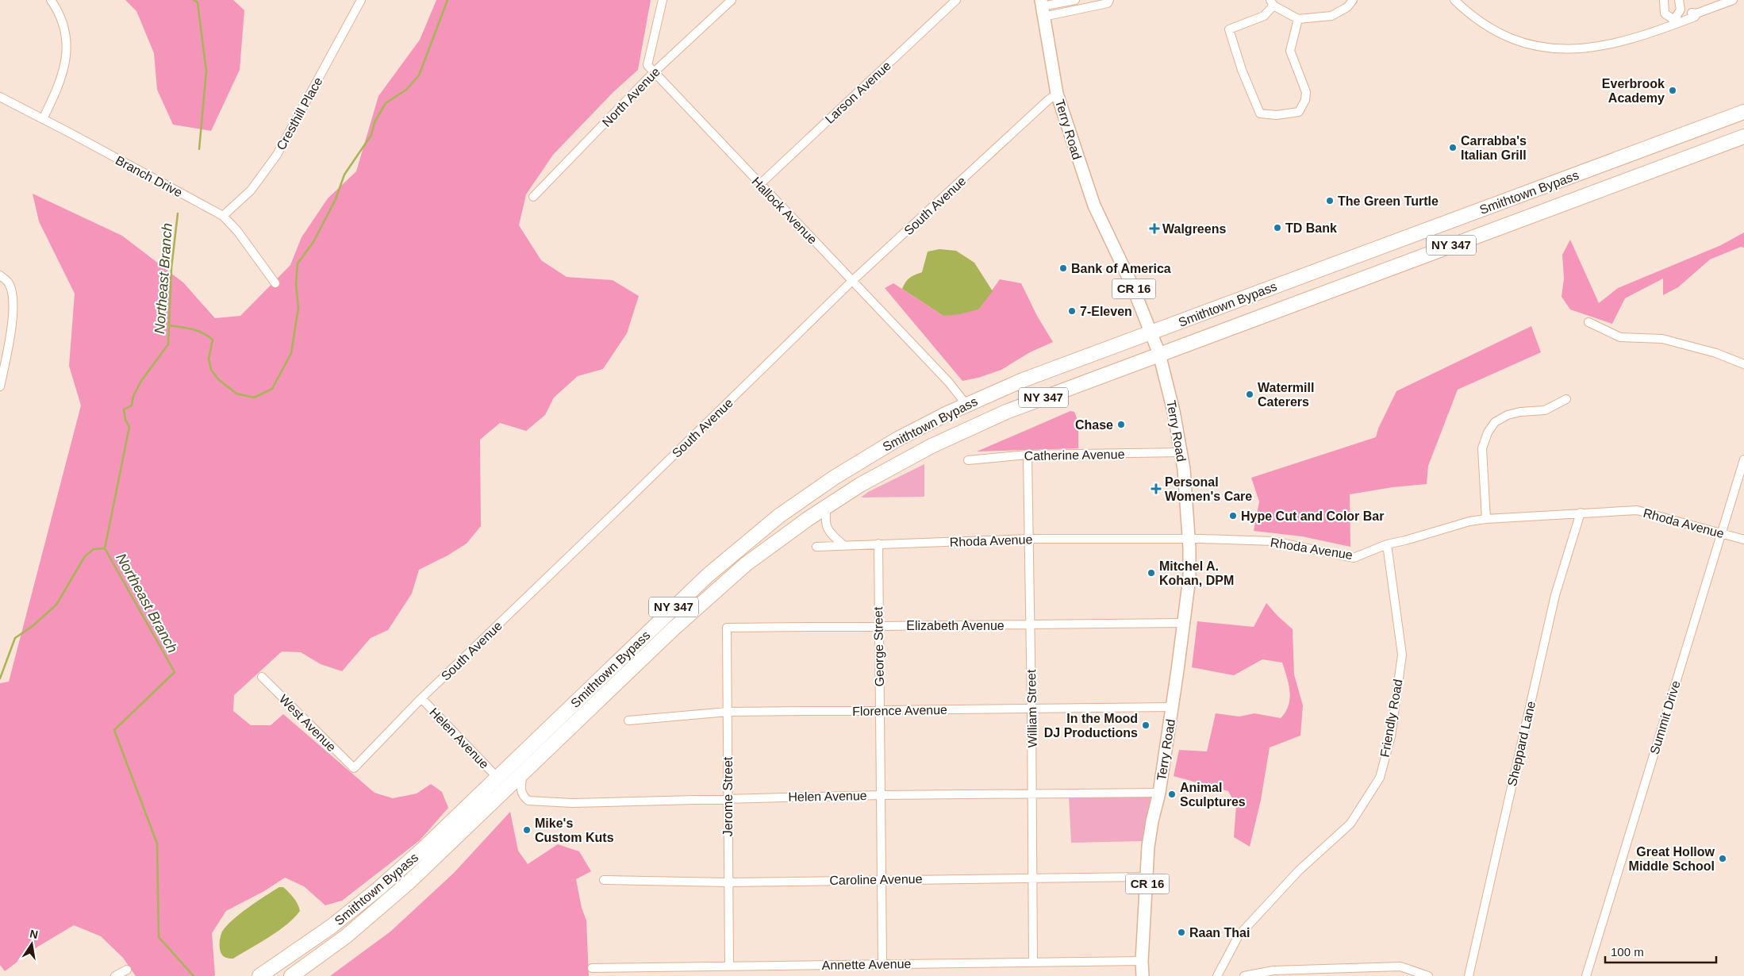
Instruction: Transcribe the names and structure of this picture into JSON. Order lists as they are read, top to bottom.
{
  "streets": {
    "highway": ["Smithtown Bypass", "NY 347"],
    "main road": ["Terry Road", "CR 16"],
    "street": [
      "Larson Avenue",
      "North Avenue",
      "Cresthill Place",
      "Branch Drive",
      "South Avenue",
      "Hallock Avenue",
      "Catherine Avenue",
      "Rhoda Avenue",
      "Elizabeth Avenue",
      "George Street",
      "William Street",
      "Florence Avenue",
      "Summit Drive",
      "Friendly Road",
      "West Avenue",
      "Helen Avenue",
      "Sheppard Lane",
      "Jerome Street",
      "Caroline Avenue",
      "Annette Avenue"
    ]
  },
  "crossings": [
    ["Larson Avenue", "Hallock Avenue"],
    ["North Avenue", "Hallock Avenue"],
    ["Cresthill Place", "Branch Drive"],
    ["Terry Road", "Smithtown Bypass"],
    ["Terry Road", "South Avenue"],
    ["Terry Road", "Catherine Avenue"],
    ["Terry Road", "Rhoda Avenue"],
    ["Terry Road", "Elizabeth Avenue"],
    ["Terry Road", "Florence Avenue"],
    ["Terry Road", "Helen Avenue"],
    ["Terry Road", "Caroline Avenue"],
    ["Terry Road", "Annette Avenue"],
    ["Smithtown Bypass", "Hallock Avenue"],
    ["Smithtown Bypass", "Helen Avenue"],
    ["South Avenue", "Hallock Avenue"],
    ["South Avenue", "West Avenue"],
    ["South Avenue", "Helen Avenue"],
    ["Catherine Avenue", "William Street"],
    ["Rhoda Avenue", "George Street"],
    ["Rhoda Avenue", "William Street"],
    ["Rhoda Avenue", "Summit Drive"],
    ["Rhoda Avenue", "Friendly Road"],
    ["Rhoda Avenue", "Sheppard Lane"],
    ["Elizabeth Avenue", "George Street"],
    ["Elizabeth Avenue", "William Street"],
    ["Elizabeth Avenue", "Jerome Street"],
    ["George Street", "Florence Avenue"],
    ["George Street", "Helen Avenue"],
    ["George Street", "Caroline Avenue"],
    ["George Street", "Annette Avenue"],
    ["William Street", "Florence Avenue"],
    ["William Street", "Helen Avenue"],
    ["William Street", "Caroline Avenue"],
    ["William Street", "Annette Avenue"],
    ["Florence Avenue", "Jerome Street"],
    ["Helen Avenue", "Jerome Street"],
    ["Jerome Street", "Caroline Avenue"],
    ["Jerome Street", "Annette Avenue"]
  ],
  "water": ["Northeast Branch"],
  "places": {
    "other": [
      "Everbrook Academy",
      "Carrabba's Italian Grill",
      "The Green Turtle",
      "TD Bank",
      "Bank of America",
      "7-Eleven",
      "Watermill Caterers",
      "Chase",
      "Hype Cut and Color Bar",
      "Mitchel A. Kohan, DPM",
      "In the Mood DJ Productions",
      "Animal Sculptures",
      "Mike's Custom Kuts",
      "Great Hollow Middle School",
      "Raan Thai"
    ],
    "health": ["Walgreens", "Personal Women's Care"]
  },
  "scale_bar": "100 m",
  "north": "top"
}
